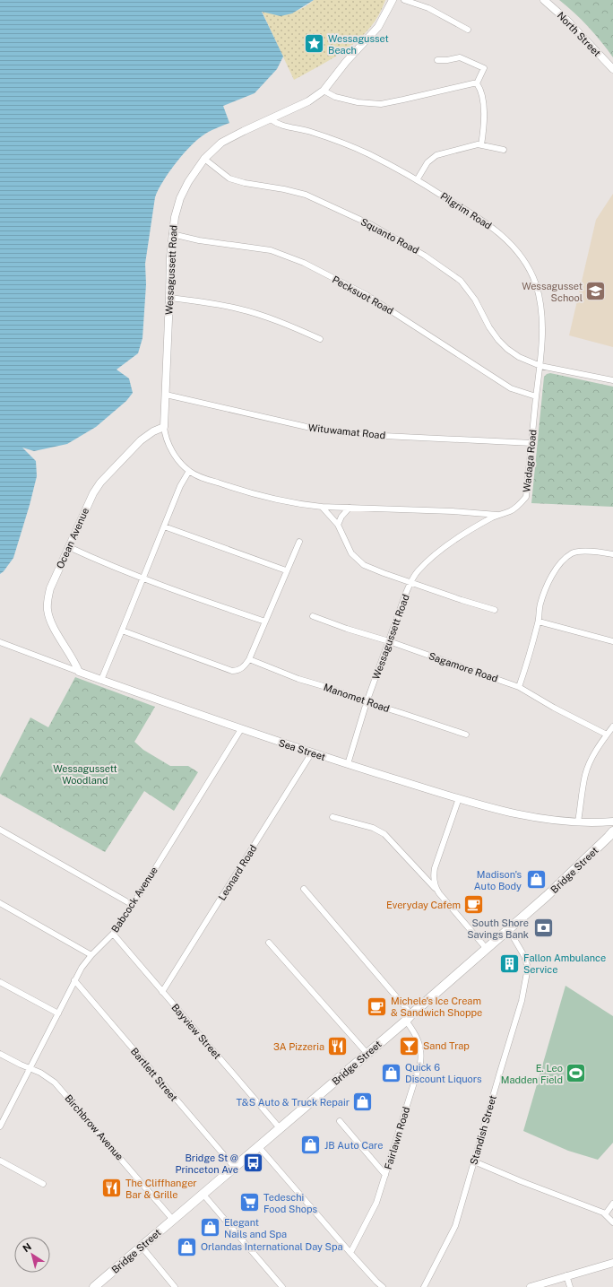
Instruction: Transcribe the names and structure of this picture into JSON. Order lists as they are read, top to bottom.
{
  "streets": {
    "main road": ["Bridge Street"],
    "street": [
      "North Street",
      "Pilgrim Road",
      "Squanto Road",
      "Wessagussett Road",
      "Pecksuot Road",
      "Wituwamat Road",
      "Wadaga Road",
      "Ocean Avenue",
      "Sagamore Road",
      "Manomet Road",
      "Sea Street",
      "Leonard Road",
      "Babcock Avenue",
      "Bayview Street",
      "Bartlett Street",
      "Birchbrow Avenue",
      "Standish Street",
      "Fairlawn Road"
    ]
  },
  "crossings": [
    ["Pilgrim Road", "Squanto Road"],
    ["Pilgrim Road", "Wessagussett Road"],
    ["Pilgrim Road", "Wadaga Road"],
    ["Squanto Road", "Wessagussett Road"],
    ["Squanto Road", "Wadaga Road"],
    ["Wessagussett Road", "Pecksuot Road"],
    ["Wessagussett Road", "Wituwamat Road"],
    ["Wessagussett Road", "Wadaga Road"],
    ["Wessagussett Road", "Ocean Avenue"],
    ["Wessagussett Road", "Sagamore Road"],
    ["Wessagussett Road", "Manomet Road"],
    ["Wessagussett Road", "Sea Street"],
    ["Pecksuot Road", "Wadaga Road"],
    ["Wituwamat Road", "Wadaga Road"],
    ["Ocean Avenue", "Sea Street"],
    ["Sea Street", "Leonard Road"],
    ["Sea Street", "Babcock Avenue"],
    ["Bridge Street", "Bayview Street"],
    ["Bridge Street", "Bartlett Street"],
    ["Bridge Street", "Birchbrow Avenue"],
    ["Bridge Street", "Standish Street"],
    ["Bridge Street", "Fairlawn Road"],
    ["Leonard Road", "Bayview Street"],
    ["Babcock Avenue", "Bayview Street"],
    ["Babcock Avenue", "Bartlett Street"],
    ["Babcock Avenue", "Birchbrow Avenue"]
  ],
  "parks": ["Wessagussett Woodland"],
  "places": {
    "place": ["Wessagusset Beach"],
    "school or university": ["Wessagusset School"],
    "shop": [
      "Madison's Auto Body",
      "Quick 6 Discount Liquors",
      "T&S Auto & Truck Repair",
      "JB Auto Care",
      "Elegant Nails and Spa",
      "Orlandas International Day Spa"
    ],
    "cafe": ["Everyday Cafem", "Michele's Ice Cream & Sandwich Shoppe"],
    "bank": ["South Shore Savings Bank"],
    "building": ["Fallon Ambulance Service"],
    "bar": ["Sand Trap"],
    "restaurant": ["3A Pizzeria", "The Cliffhanger Bar & Grille"],
    "sports": ["E. Leo Madden Field"],
    "bus stop": ["Bridge St @ Princeton Ave"],
    "supermarket": ["Tedeschi Food Shops"]
  },
  "north": "top left"
}
